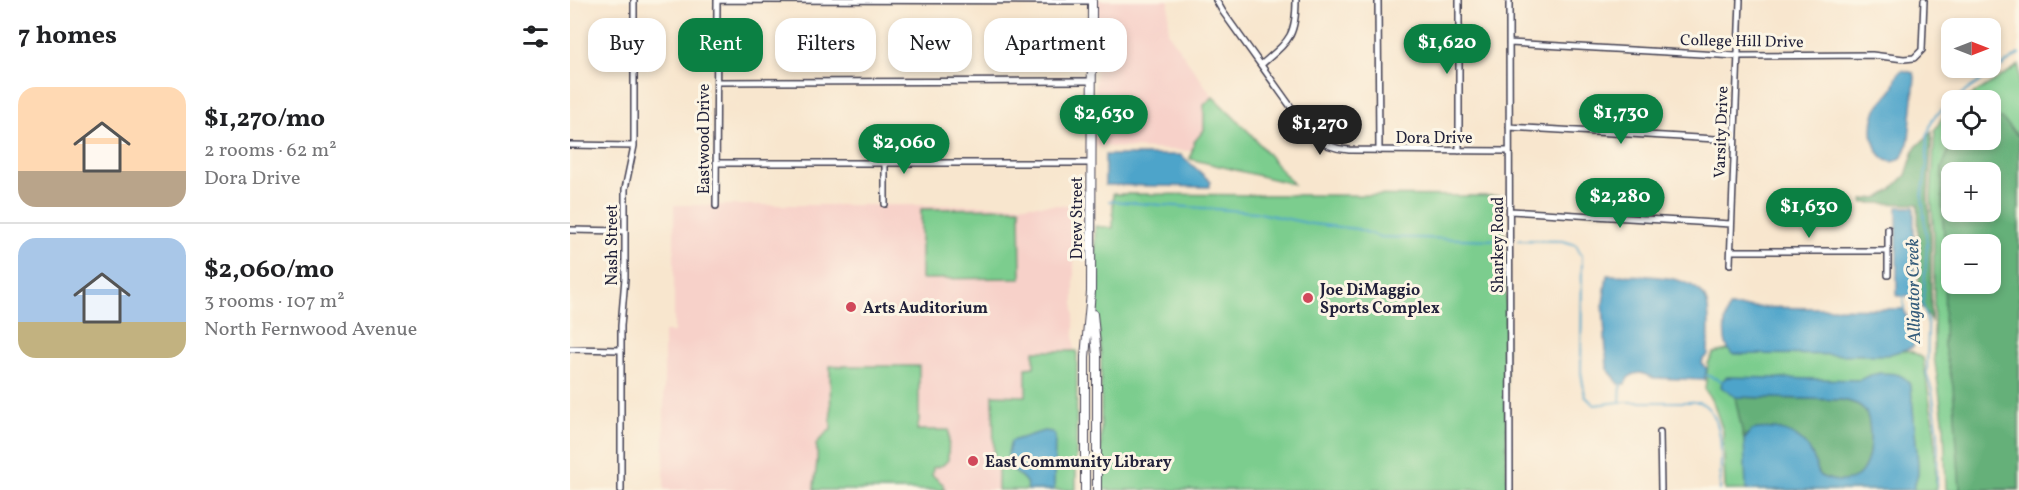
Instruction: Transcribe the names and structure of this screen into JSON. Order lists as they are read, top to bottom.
{
  "streets": {
    "main road": ["Drew Street"],
    "street": [
      "College Hill Drive",
      "Varsity Drive",
      "Dora Drive",
      "Eastwood Drive",
      "Nash Street",
      "Sharkey Road"
    ]
  },
  "crossings": [
    ["College Hill Drive", "Varsity Drive"],
    ["College Hill Drive", "Sharkey Road"],
    ["Dora Drive", "Sharkey Road"]
  ],
  "water": ["Alligator Creek"],
  "places": ["Joe DiMaggio Sports Complex", "Arts Auditorium", "East Community Library"],
  "north": "right",
  "page": {
    "heading": "7 homes",
    "map_buttons": ["+", "−"],
    "chip": [
      "Buy",
      "Rent",
      "Filters",
      "New",
      "Apartment"
    ],
    "price": [
      "$1,620",
      "$1,730",
      "$2,630",
      "$1,270",
      "$2,060",
      "$2,280",
      "$1,630"
    ],
    "list": [
      {
        "name": "$1,270/mo",
        "note": "2 rooms · 62 m² · Dora Drive"
      },
      {
        "name": "$2,060/mo",
        "note": "3 rooms · 107 m² · North Fernwood Avenue"
      }
    ]
  }
}
